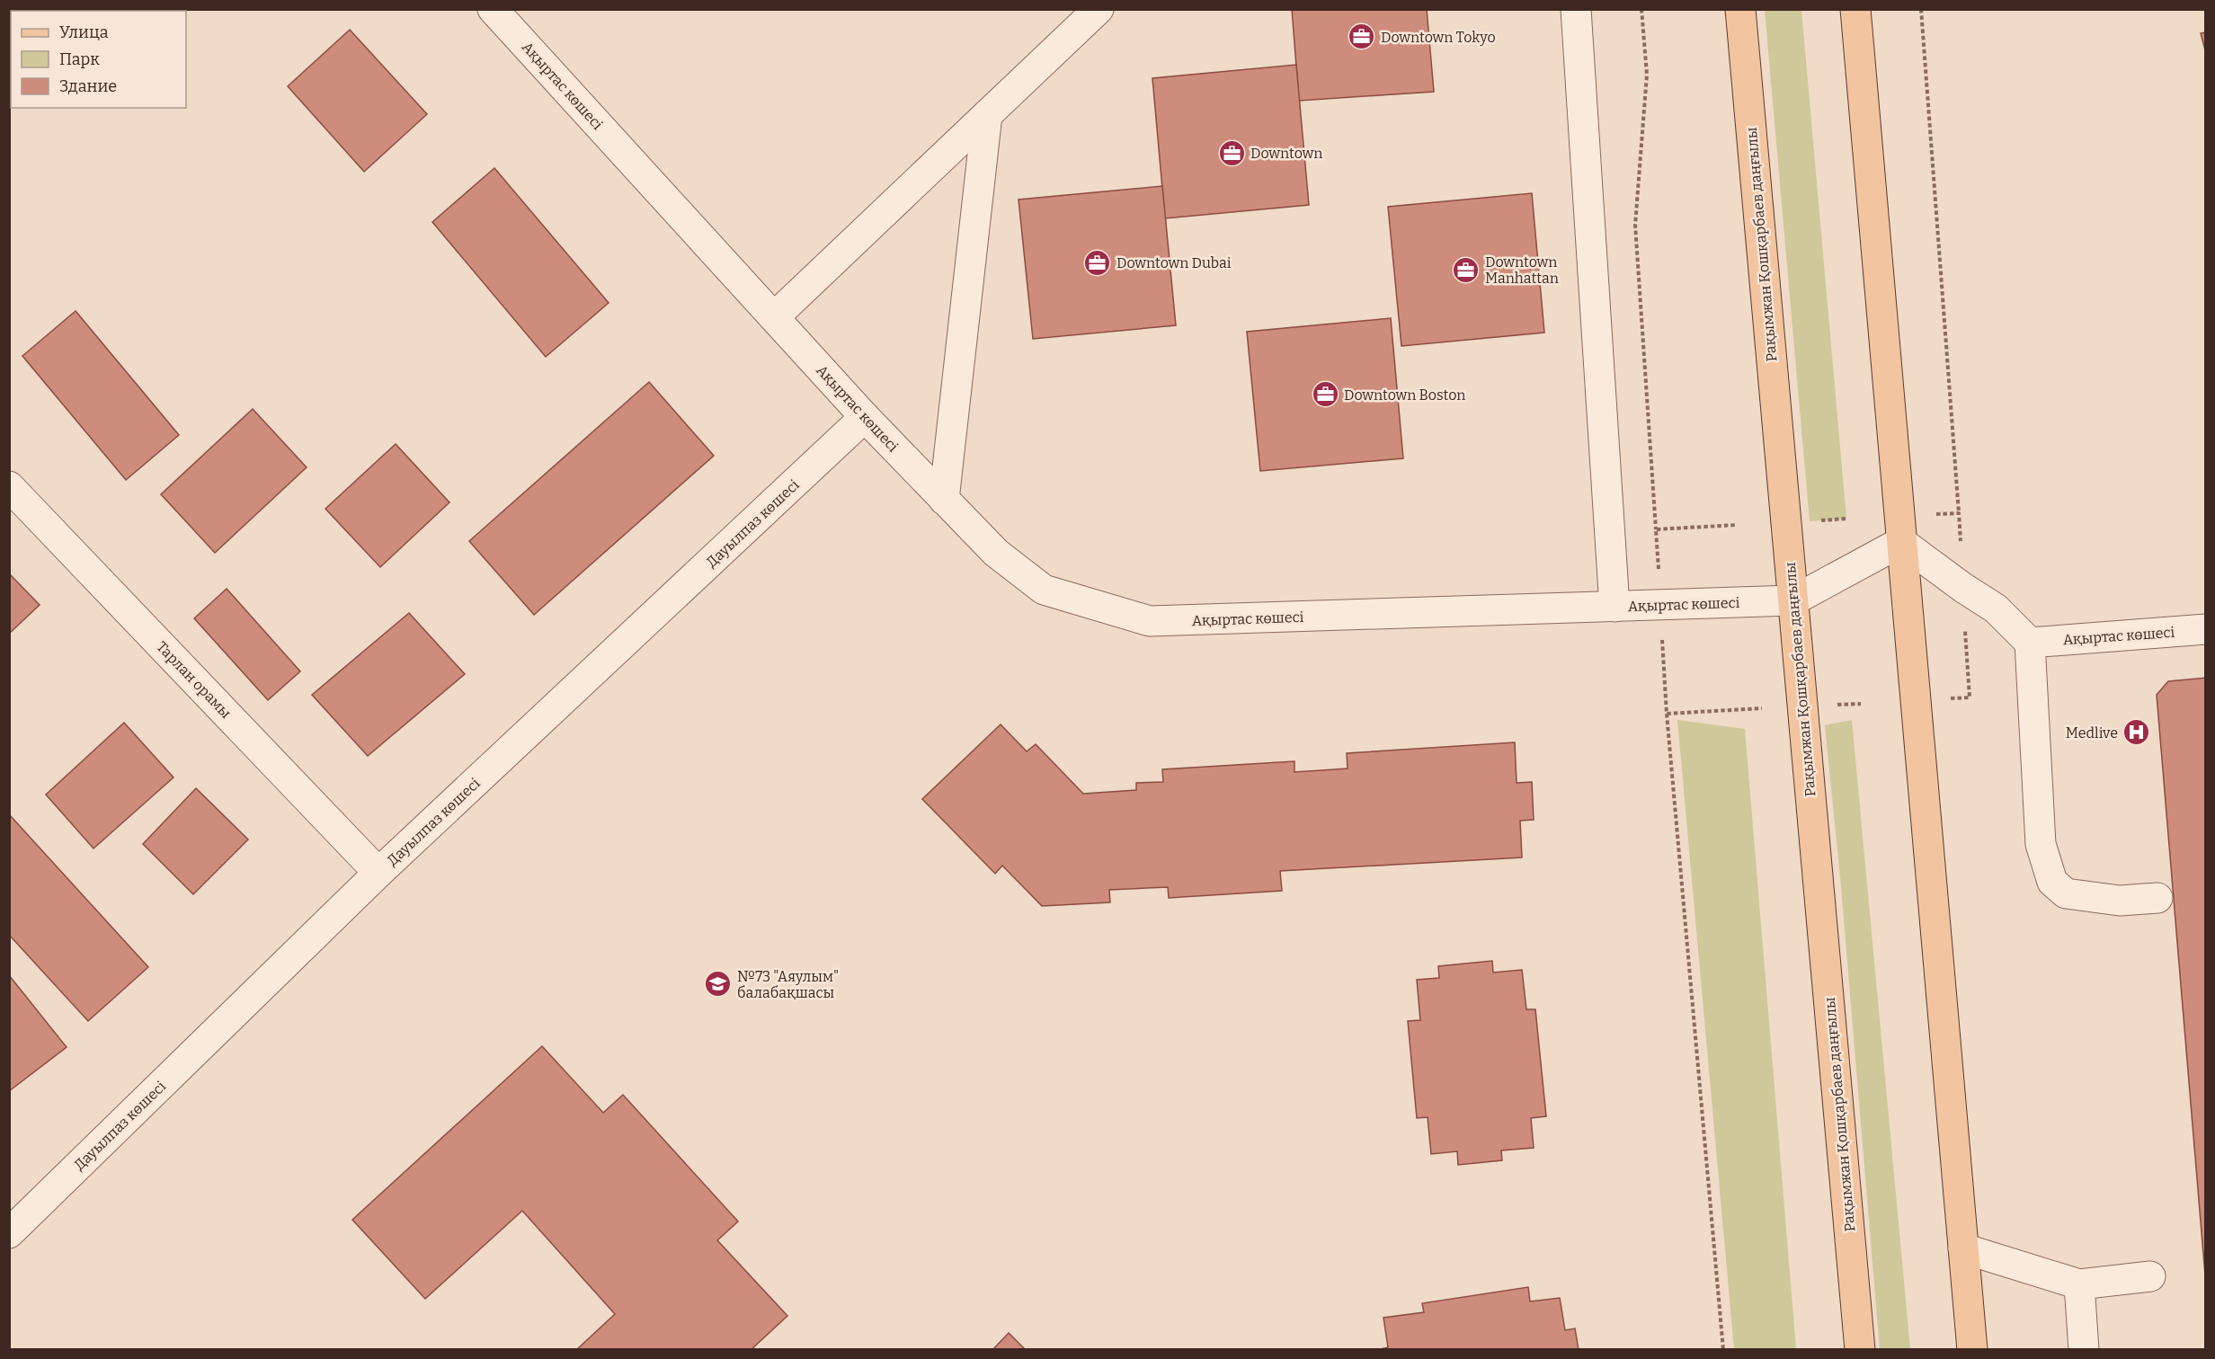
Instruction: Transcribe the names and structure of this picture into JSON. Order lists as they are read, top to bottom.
{
  "streets": {
    "main road": ["Рақымжан Қошқарбаев даңғылы"],
    "street": ["Ақыртас көшесі", "Дауылпаз көшесі", "Тарлан орамы"]
  },
  "crossings": [
    ["Ақыртас көшесі", "Рақымжан Қошқарбаев даңғылы"],
    ["Ақыртас көшесі", "Дауылпаз көшесі"],
    ["Дауылпаз көшесі", "Тарлан орамы"]
  ],
  "places": {
    "office": [
      "Downtown Tokyo",
      "Downtown",
      "Downtown Dubai",
      "Downtown Manhattan",
      "Downtown Boston"
    ],
    "hospital": ["Medlive"],
    "school or university": ["№73 \"Аяулым\" балабақшасы"]
  },
  "legend": ["Улица", "Парк", "Здание"]
}
